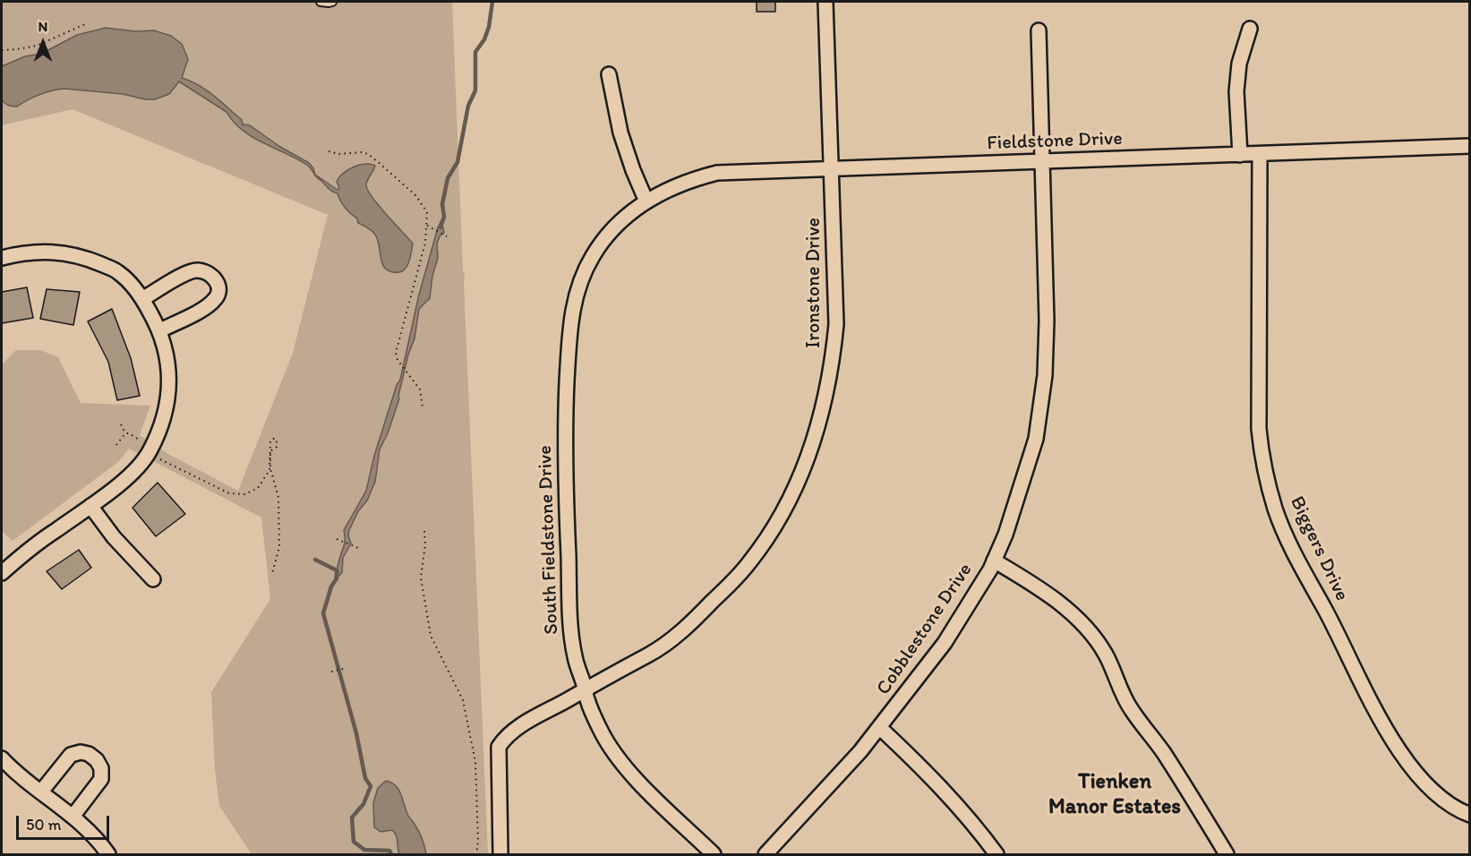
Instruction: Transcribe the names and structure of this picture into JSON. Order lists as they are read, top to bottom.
{
  "streets": {
    "street": [
      "Fieldstone Drive",
      "Ironstone Drive",
      "South Fieldstone Drive",
      "Biggers Drive",
      "Cobblestone Drive"
    ]
  },
  "crossings": [
    ["Fieldstone Drive", "Ironstone Drive"],
    ["Fieldstone Drive", "South Fieldstone Drive"],
    ["Fieldstone Drive", "Biggers Drive"],
    ["Fieldstone Drive", "Cobblestone Drive"],
    ["Ironstone Drive", "South Fieldstone Drive"]
  ],
  "districts": ["Tienken Manor Estates"],
  "scale_bar": "50 m",
  "north": "top"
}
